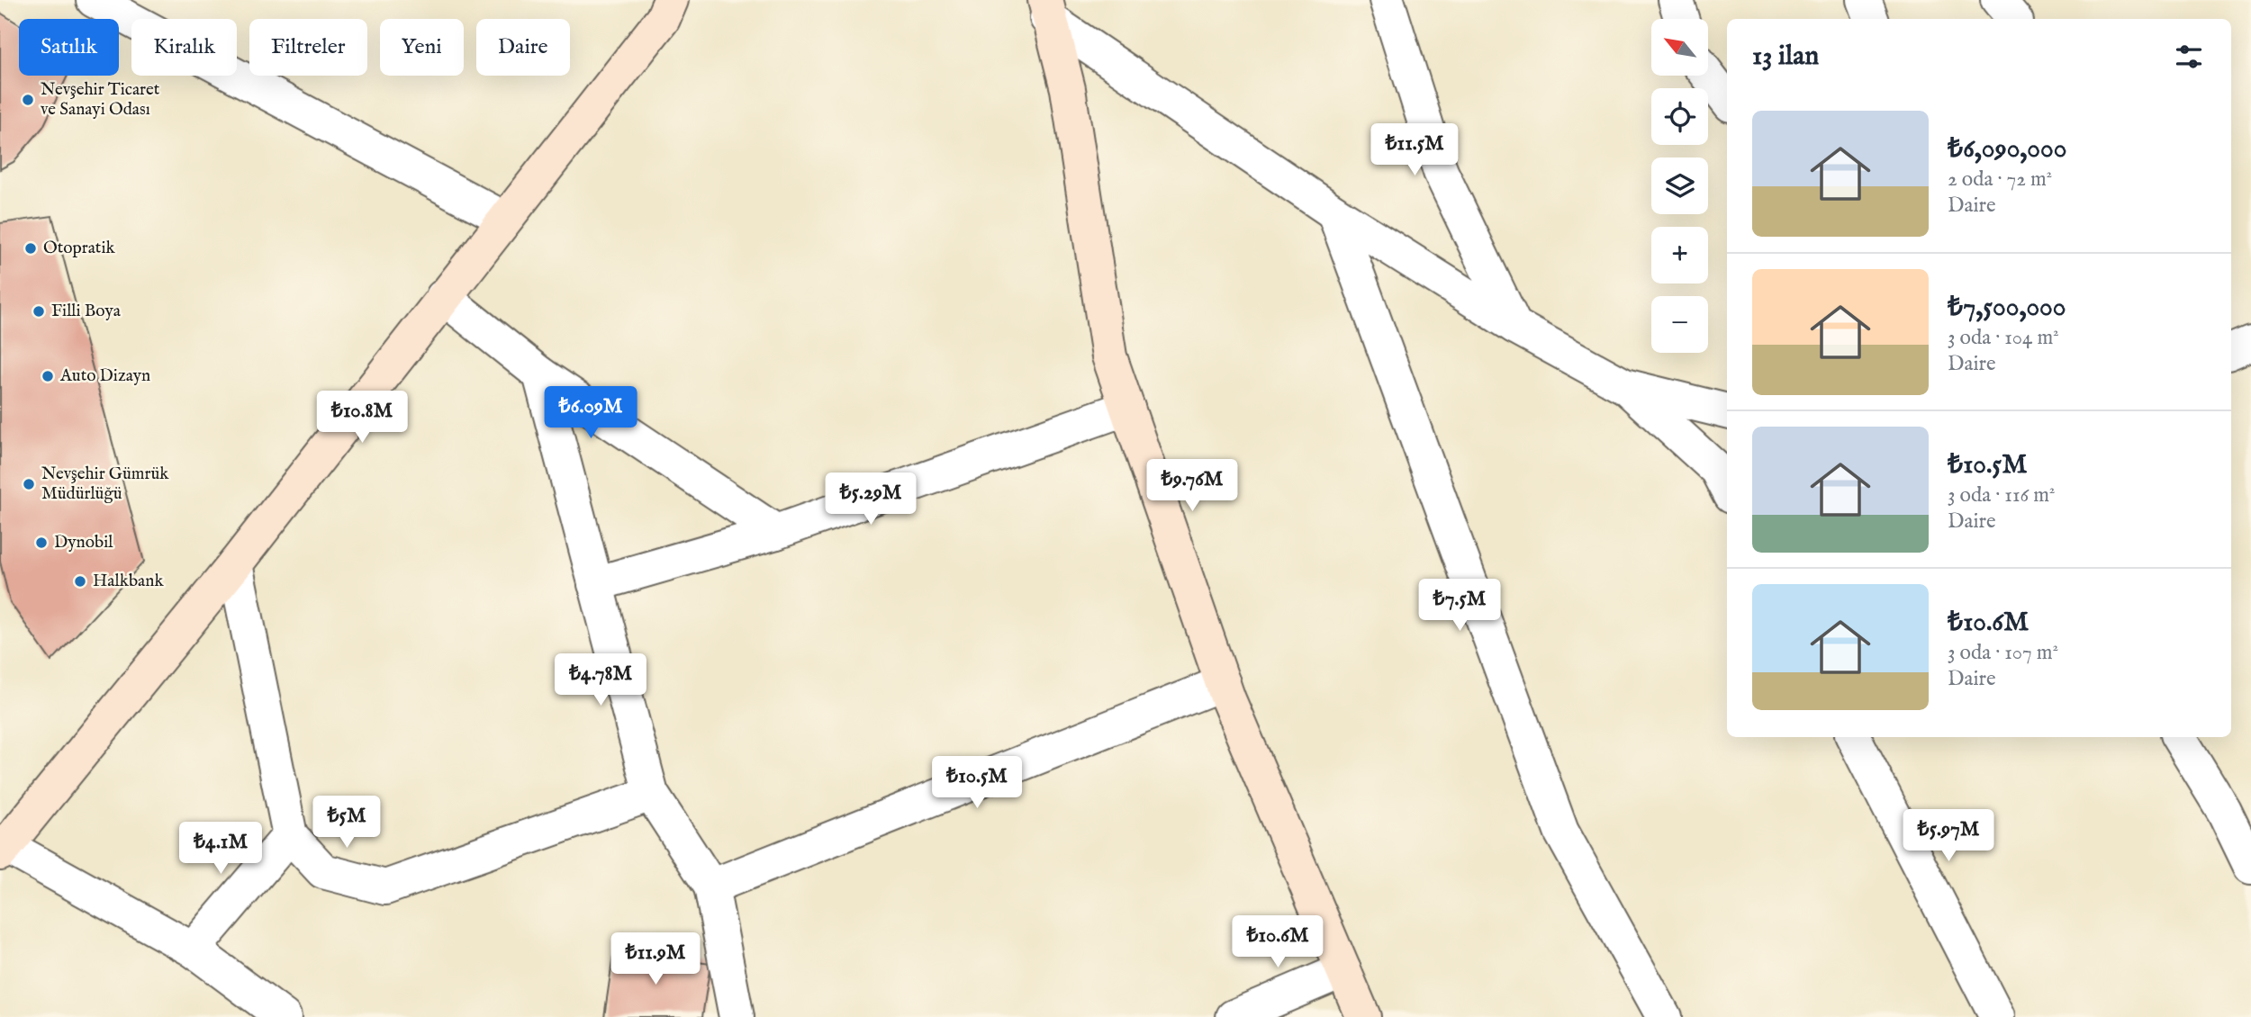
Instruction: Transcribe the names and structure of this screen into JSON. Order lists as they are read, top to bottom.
{
  "places": [
    "Nevşehir Ticaret ve Sanayi Odası",
    "Otopratik",
    "Filli Boya",
    "Auto Dizayn",
    "Nevşehir Gümrük Müdürlüğü",
    "Dynobil",
    "Halkbank"
  ],
  "north": "top left",
  "page": {
    "map_buttons": ["+", "−"],
    "chip": [
      "Satılık",
      "Kiralık",
      "Filtreler",
      "Yeni",
      "Daire"
    ],
    "heading": "13 ilan",
    "list": [
      {
        "name": "₺6,090,000",
        "note": "2 oda · 72 m² · Daire"
      },
      {
        "name": "₺7,500,000",
        "note": "3 oda · 104 m² · Daire"
      },
      {
        "name": "₺10.5M",
        "note": "3 oda · 116 m² · Daire"
      },
      {
        "name": "₺10.6M",
        "note": "3 oda · 107 m² · Daire"
      }
    ],
    "price": [
      "₺11.5M",
      "₺6.09M",
      "₺10.8M",
      "₺9.76M",
      "₺5.29M",
      "₺7.5M",
      "₺4.78M",
      "₺10.5M",
      "₺5M",
      "₺5.97M",
      "₺4.1M",
      "₺10.6M",
      "₺11.9M"
    ]
  }
}
